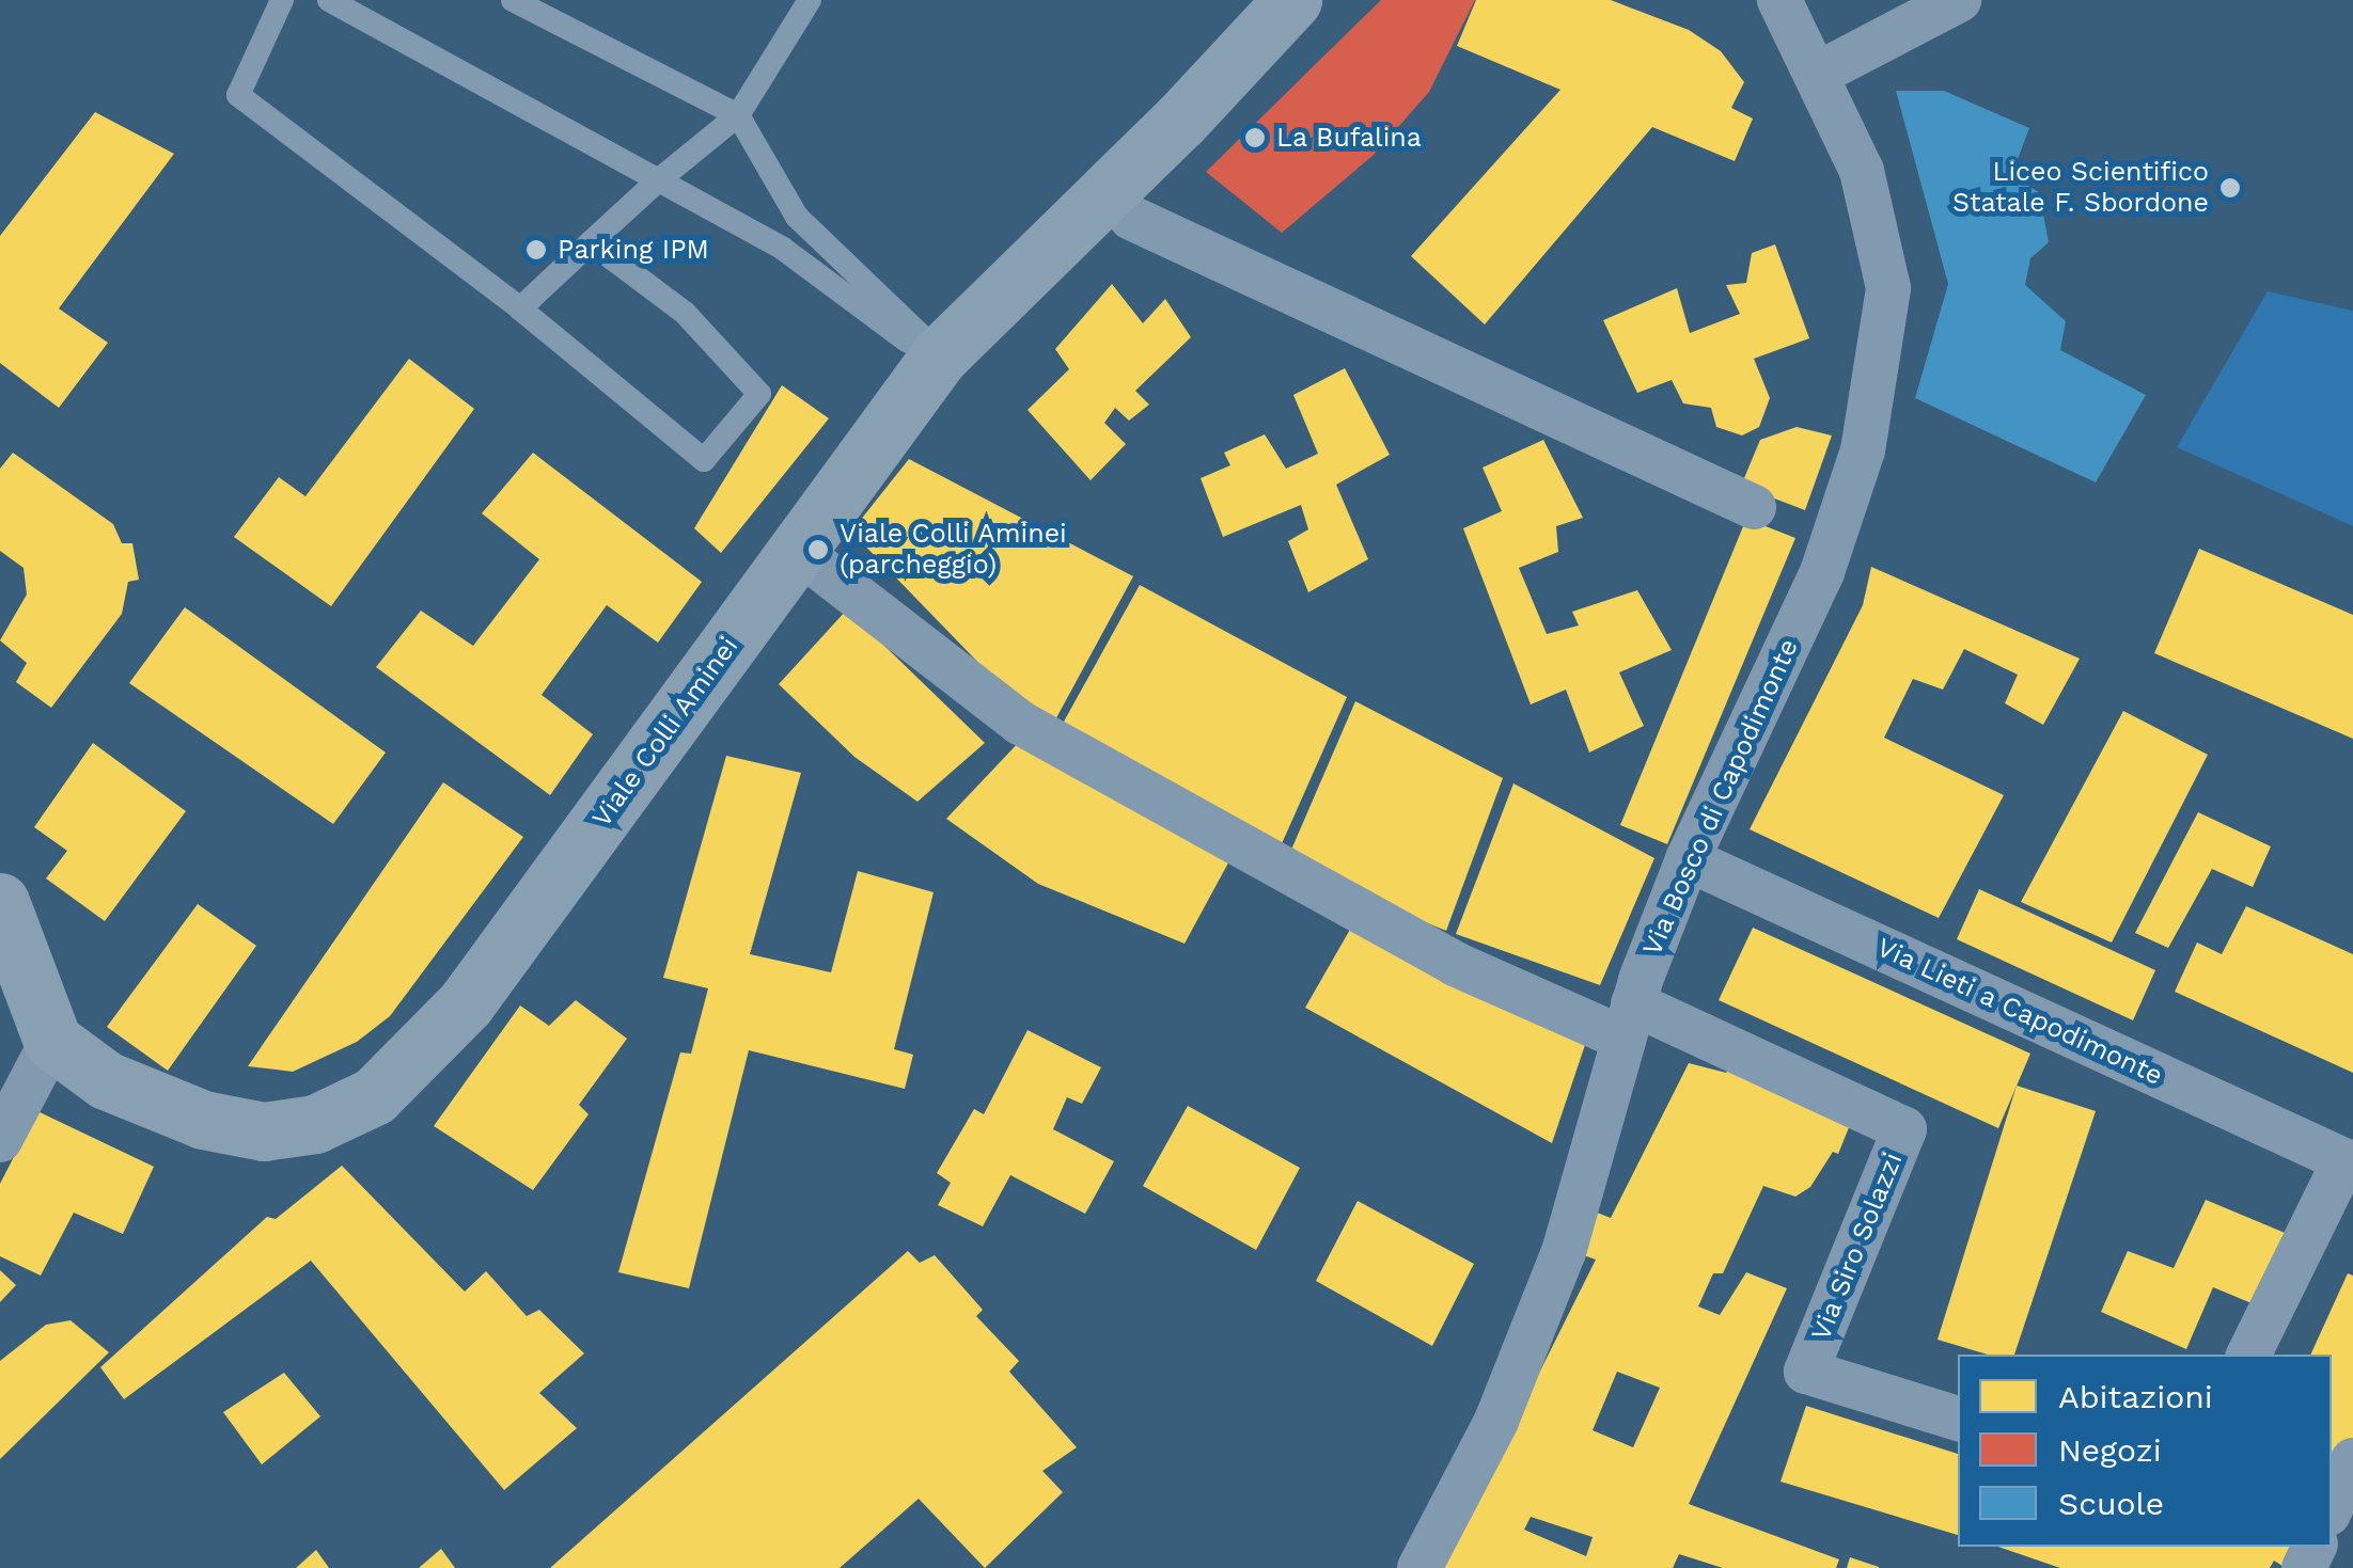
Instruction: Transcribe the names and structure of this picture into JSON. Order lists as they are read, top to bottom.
{
  "streets": {
    "main road": ["Viale Colli Aminei"],
    "street": ["Via Bosco di Capodimonte", "Via Lieti a Capodimonte", "Via Siro Solazzi"]
  },
  "crossings": [
    ["Via Bosco di Capodimonte", "Via Lieti a Capodimonte"],
    ["Via Bosco di Capodimonte", "Via Siro Solazzi"]
  ],
  "places": [
    "La Bufalina",
    "Liceo Scientifico Statale F. Sbordone",
    "Parking IPM",
    "Viale Colli Aminei (parcheggio)"
  ],
  "legend": ["Abitazioni", "Negozi", "Scuole"]
}
